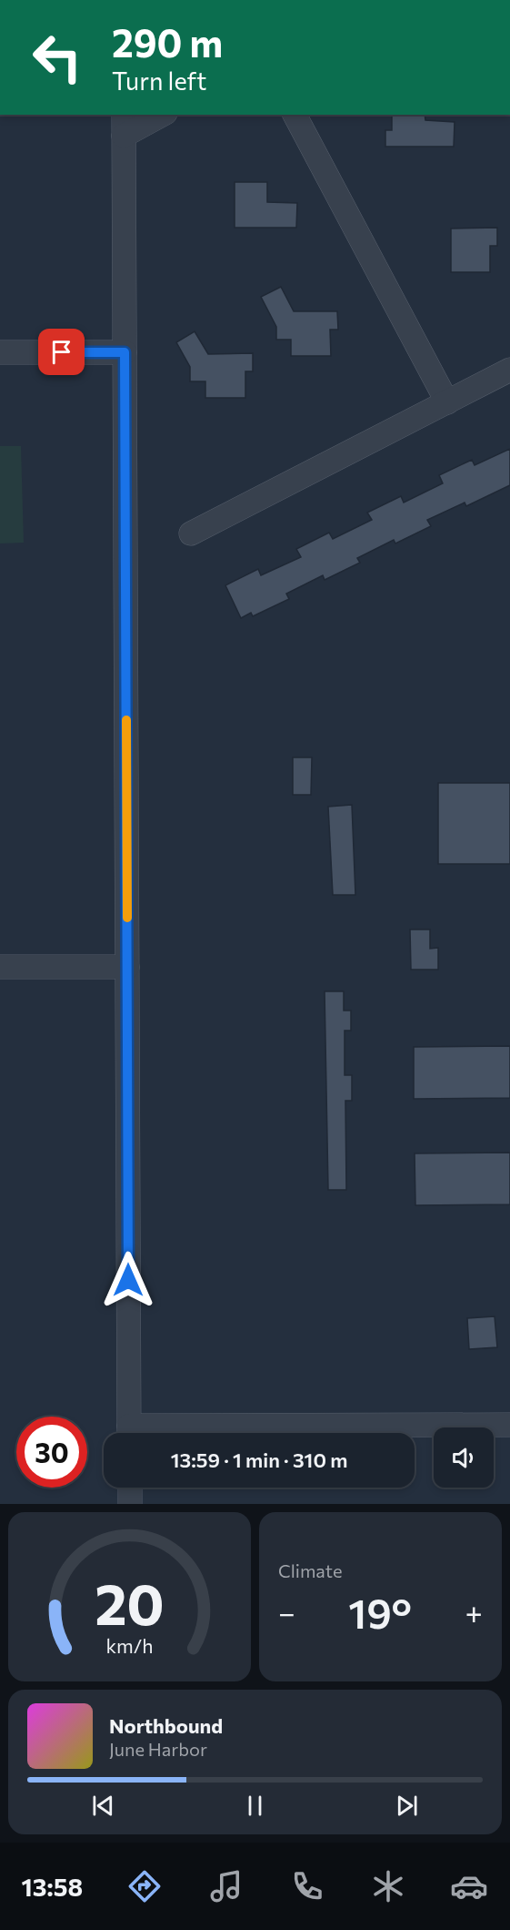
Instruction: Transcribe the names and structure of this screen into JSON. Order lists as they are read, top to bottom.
{
  "page": {
    "turn": ["290 m", "Turn left"],
    "limit": "30",
    "trip": "13:59 · 1 min · 310 m",
    "tile": "Climate",
    "heat": ["−", "19°", "+"],
    "song": ["Northbound", "June Harbor"],
    "tabs": "13:58",
    "gauge": ["20", "km/h"]
  }
}
